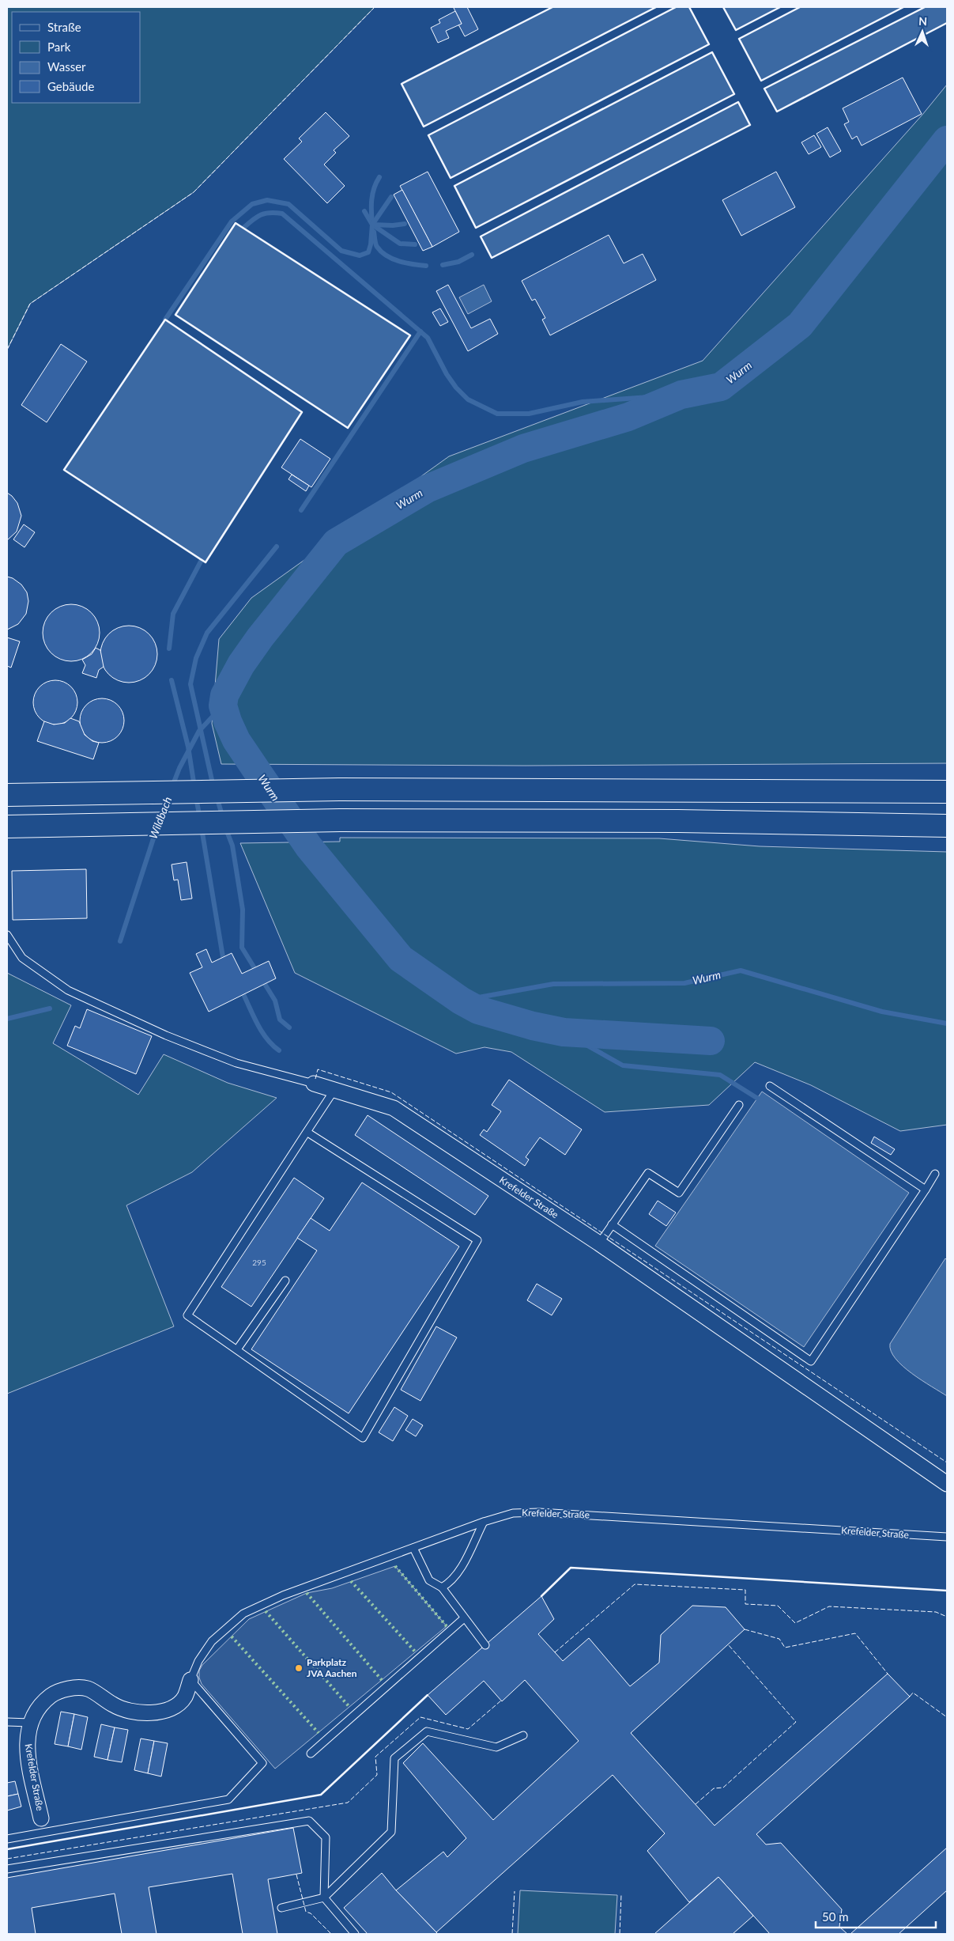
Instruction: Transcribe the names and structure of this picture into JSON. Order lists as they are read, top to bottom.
{
  "streets": {
    "street": ["Krefelder Straße"]
  },
  "water": ["Wurm", "Wildbach"],
  "places": ["Parkplatz JVA Aachen"],
  "house_numbers": ["295"],
  "legend": [
    "Straße",
    "Park",
    "Wasser",
    "Gebäude"
  ],
  "scale_bar": "50 m",
  "north": "top"
}
